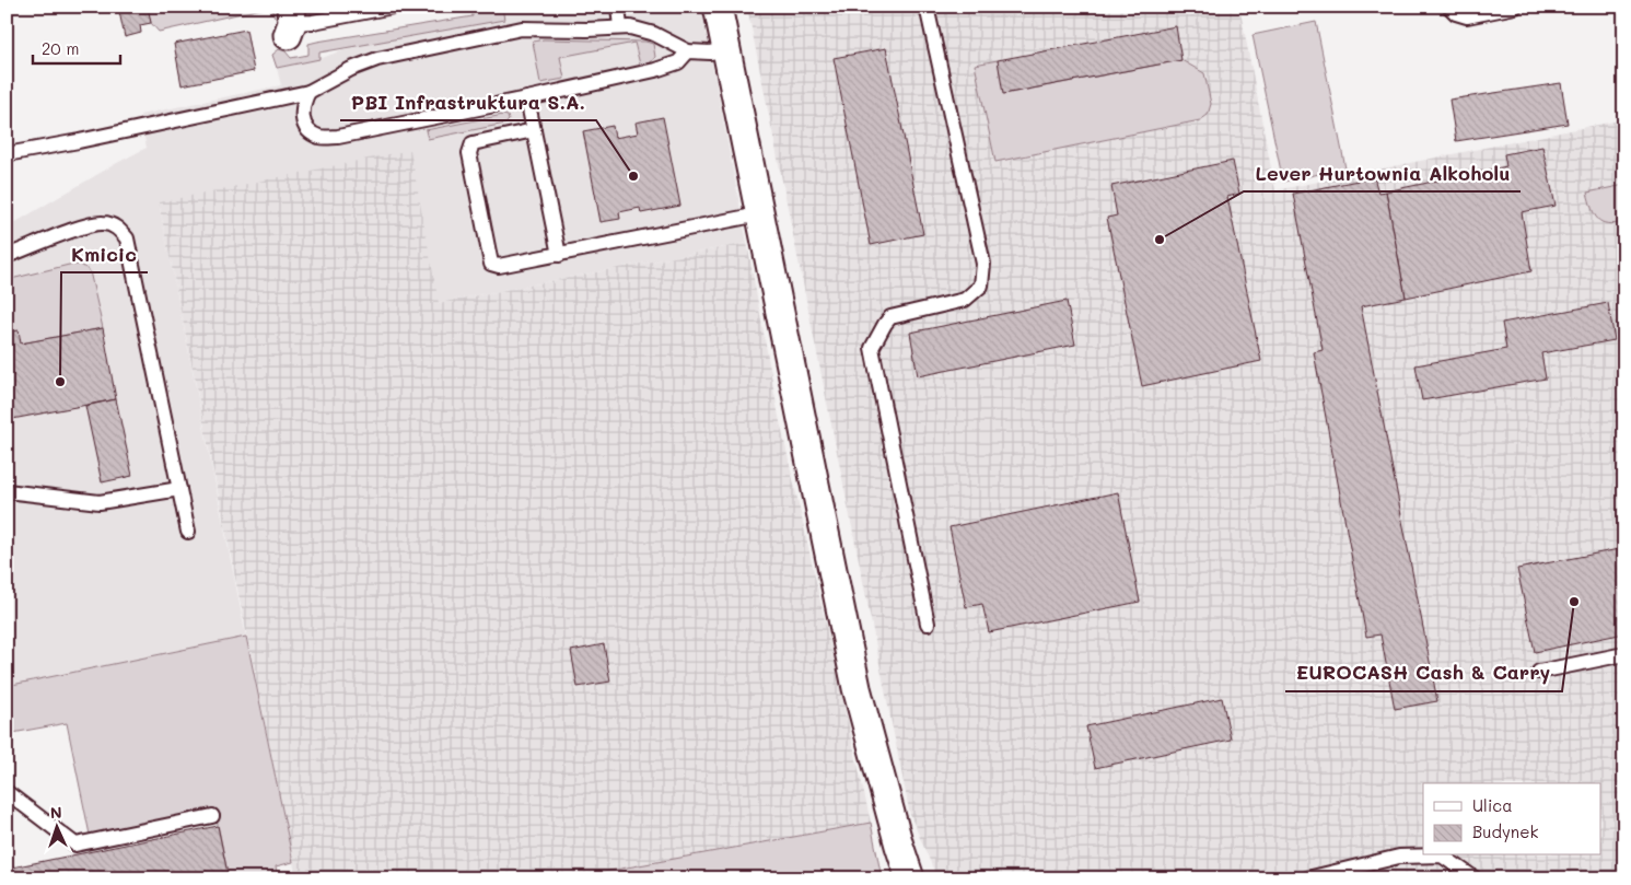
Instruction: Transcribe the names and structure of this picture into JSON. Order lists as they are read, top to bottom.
{
  "places": [
    "PBI Infrastruktura S.A.",
    "Lever Hurtownia Alkoholu",
    "Kmicic",
    "EUROCASH Cash & Carry"
  ],
  "legend": ["Ulica", "Budynek"],
  "scale_bar": "20 m",
  "north": "top"
}
